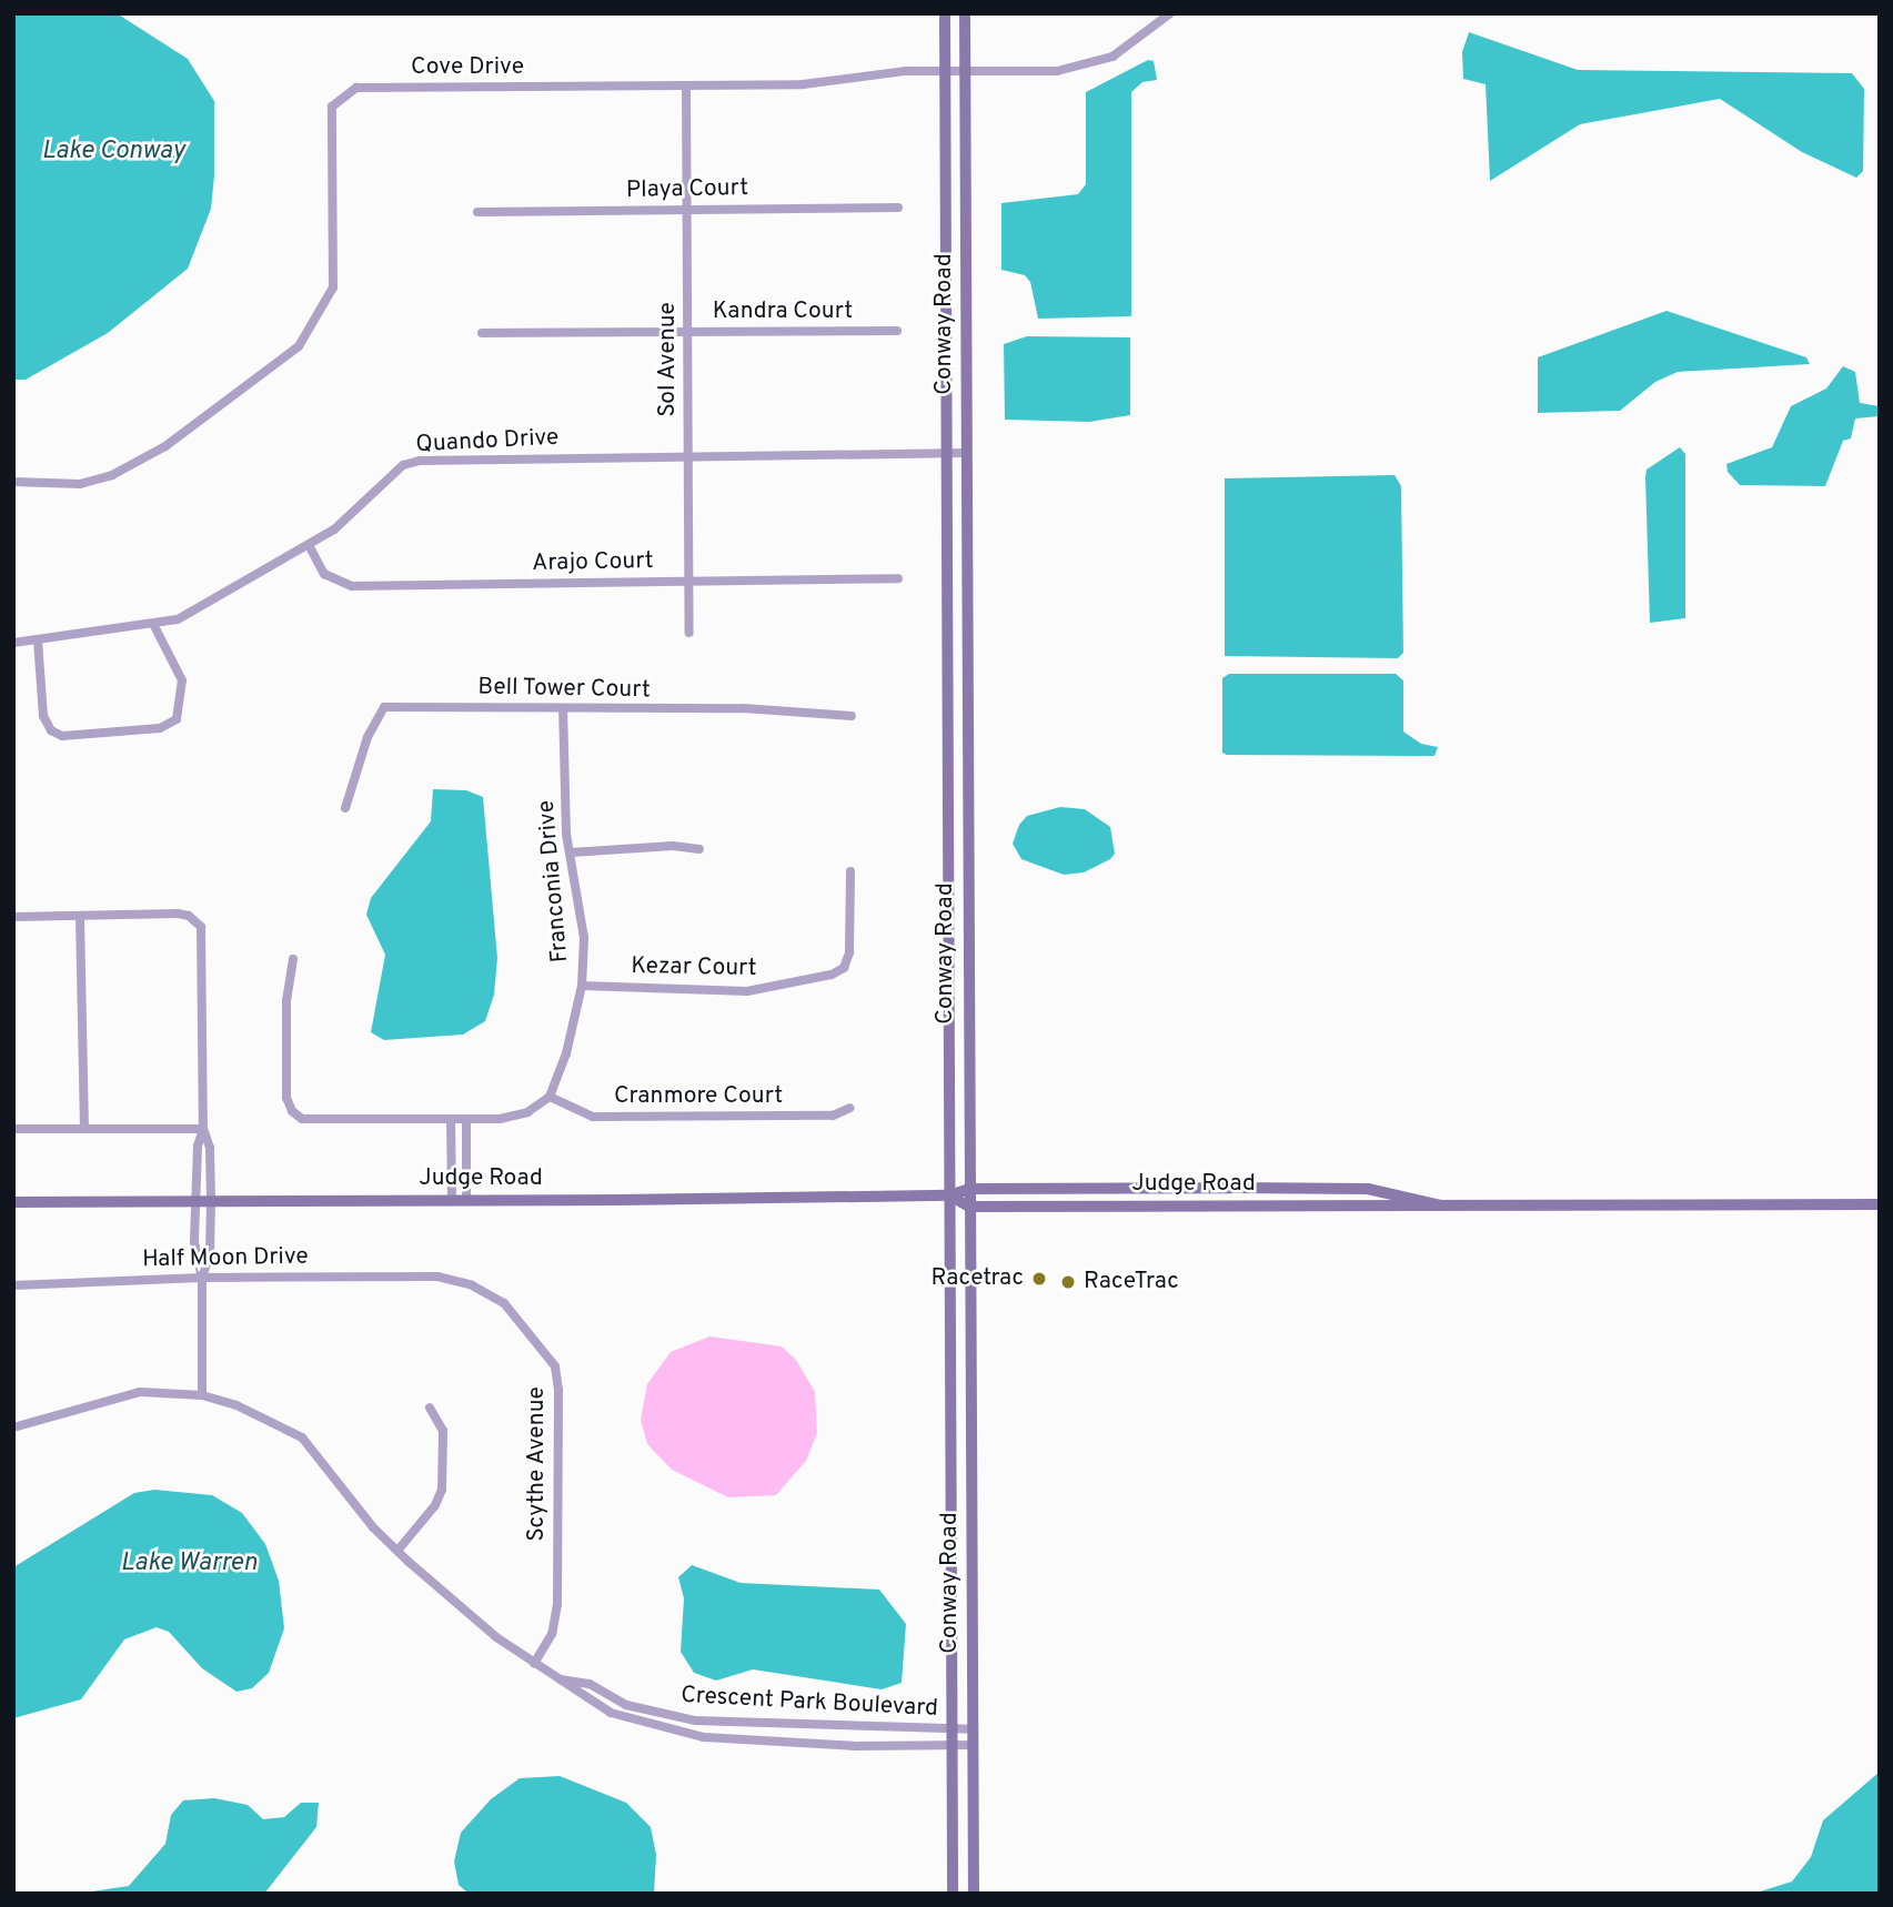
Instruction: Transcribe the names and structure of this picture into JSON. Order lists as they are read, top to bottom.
{
  "streets": {
    "main road": ["Conway Road", "Judge Road"],
    "street": [
      "Cove Drive",
      "Playa Court",
      "Kandra Court",
      "Sol Avenue",
      "Quando Drive",
      "Arajo Court",
      "Bell Tower Court",
      "Franconia Drive",
      "Kezar Court",
      "Cranmore Court",
      "Half Moon Drive",
      "Scythe Avenue",
      "Crescent Park Boulevard"
    ]
  },
  "crossings": [
    ["Cove Drive", "Conway Road"],
    ["Cove Drive", "Sol Avenue"],
    ["Playa Court", "Sol Avenue"],
    ["Kandra Court", "Sol Avenue"],
    ["Conway Road", "Quando Drive"],
    ["Conway Road", "Judge Road"],
    ["Conway Road", "Crescent Park Boulevard"],
    ["Sol Avenue", "Quando Drive"],
    ["Sol Avenue", "Arajo Court"],
    ["Quando Drive", "Arajo Court"],
    ["Bell Tower Court", "Franconia Drive"],
    ["Franconia Drive", "Kezar Court"],
    ["Franconia Drive", "Cranmore Court"],
    ["Half Moon Drive", "Scythe Avenue"],
    ["Scythe Avenue", "Crescent Park Boulevard"]
  ],
  "water": ["Lake Conway", "Lake Warren"],
  "places": ["Racetrac", "RaceTrac"]
}
